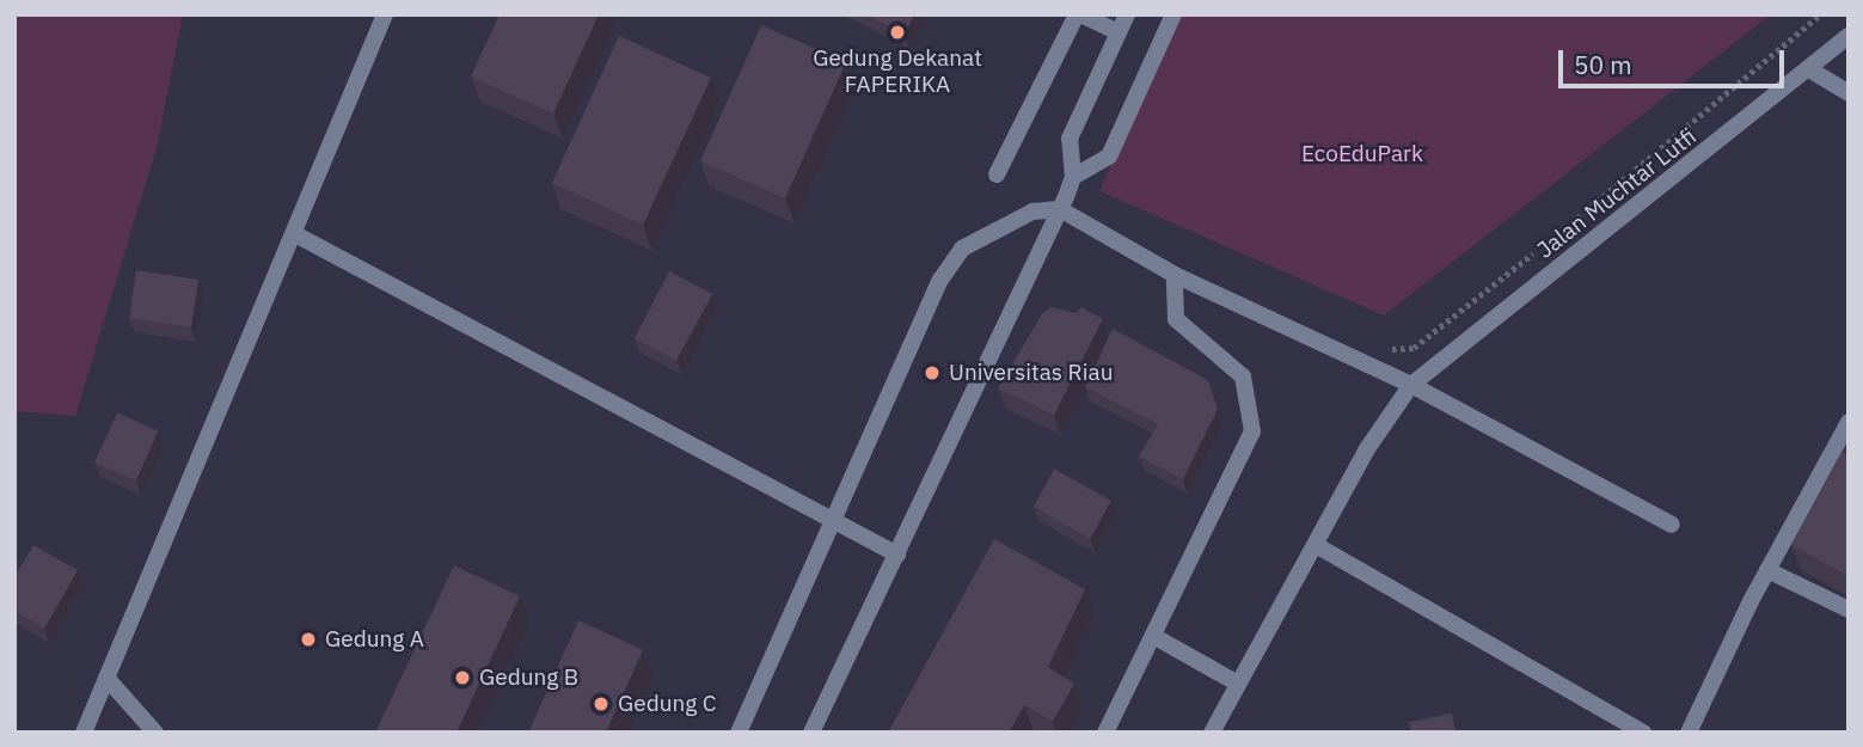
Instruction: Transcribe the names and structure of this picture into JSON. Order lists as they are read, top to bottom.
{
  "streets": {
    "lane": ["Jalan Muchtar Lutfi"]
  },
  "parks": ["EcoEduPark"],
  "places": [
    "Gedung Dekanat FAPERIKA",
    "Universitas Riau",
    "Gedung A",
    "Gedung B",
    "Gedung C"
  ],
  "scale_bar": "50 m"
}
